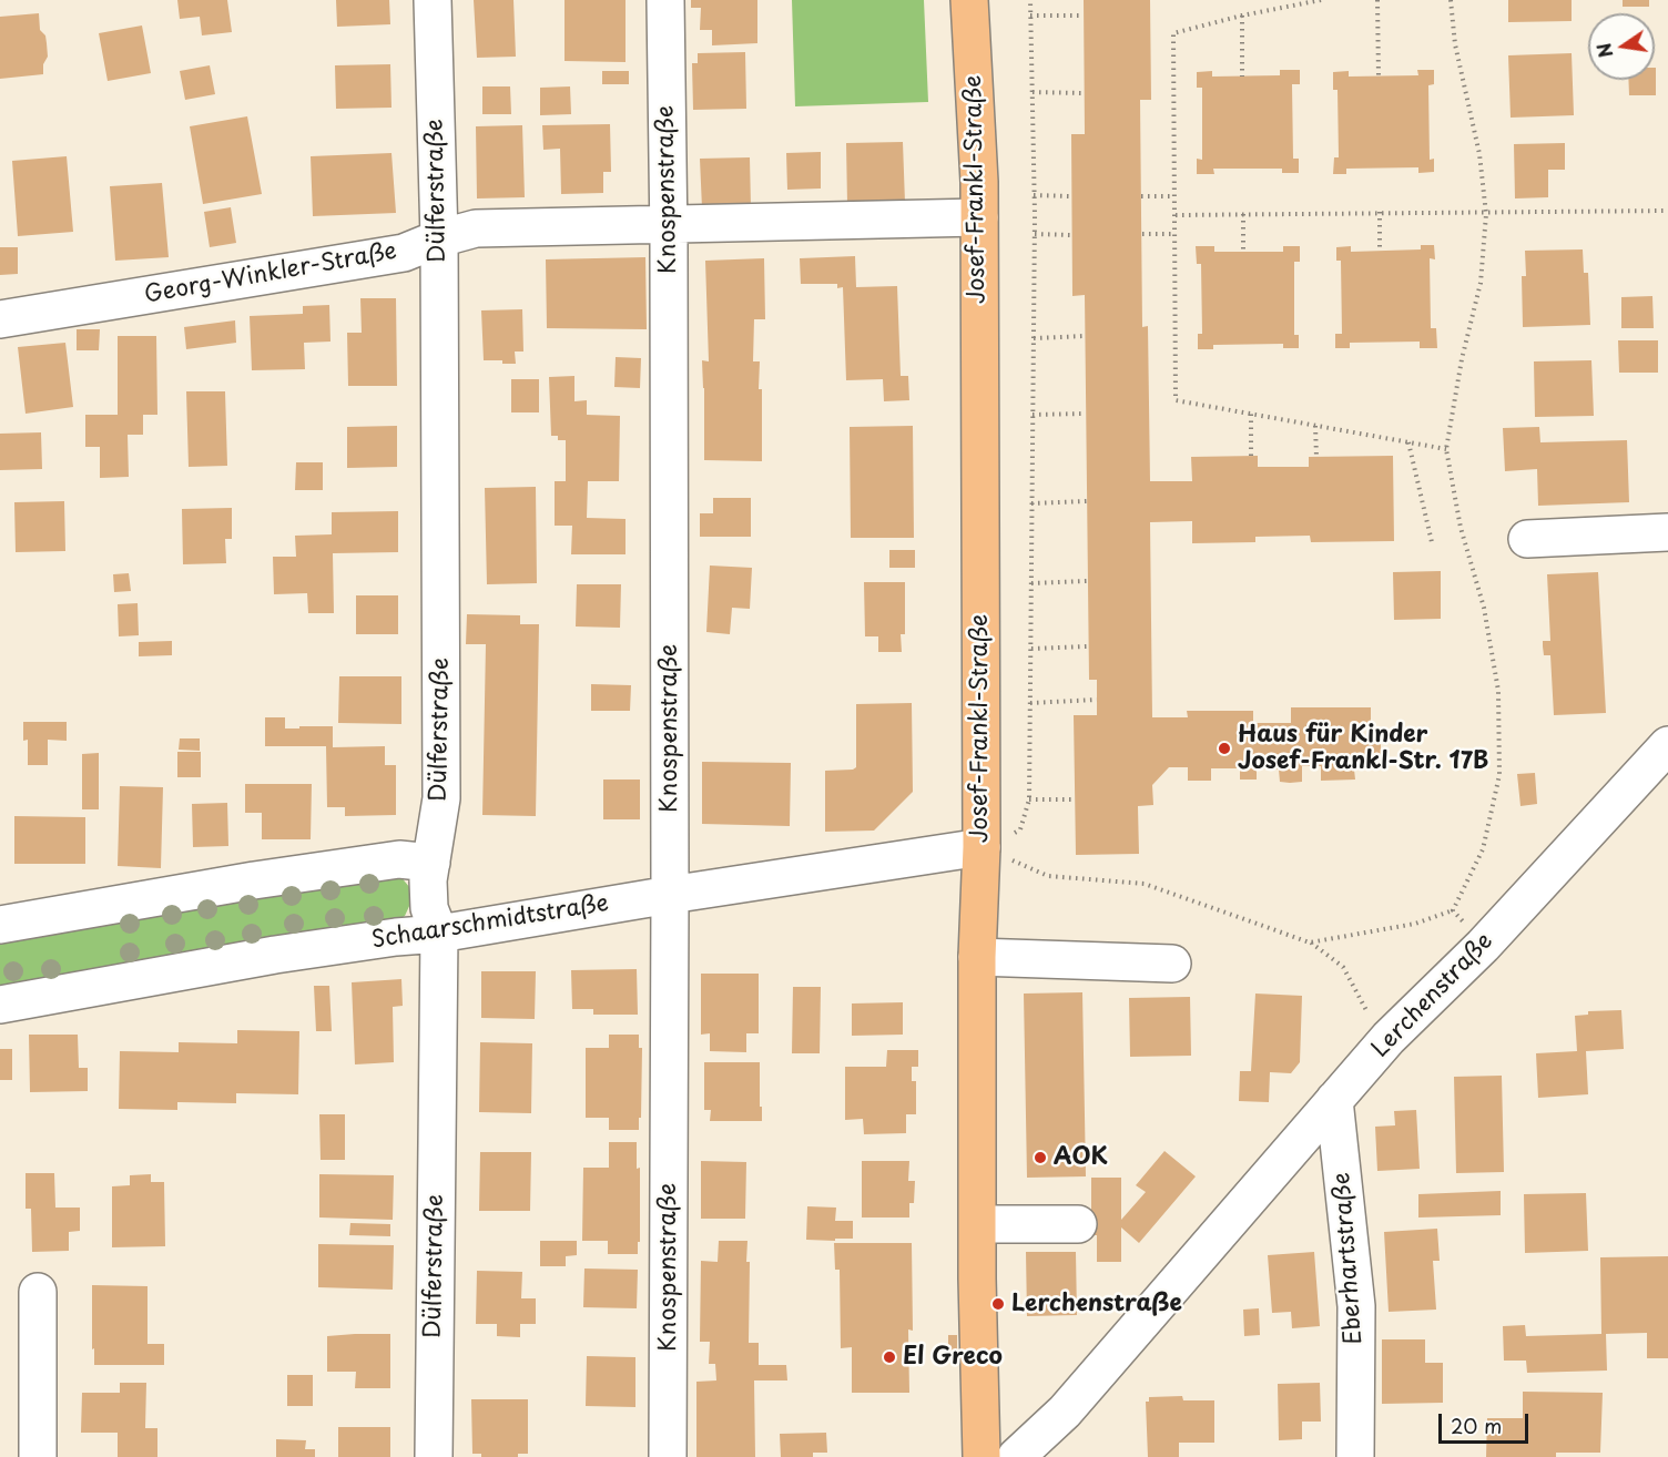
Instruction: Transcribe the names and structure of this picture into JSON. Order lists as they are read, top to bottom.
{
  "streets": {
    "main road": ["Josef-Frankl-Straße"],
    "street": [
      "Knospenstraße",
      "Dülferstraße",
      "Georg-Winkler-Straße",
      "Schaarschmidtstraße",
      "Lerchenstraße",
      "Eberhartstraße"
    ]
  },
  "crossings": [
    ["Knospenstraße", "Georg-Winkler-Straße"],
    ["Knospenstraße", "Schaarschmidtstraße"],
    ["Josef-Frankl-Straße", "Georg-Winkler-Straße"],
    ["Josef-Frankl-Straße", "Schaarschmidtstraße"],
    ["Dülferstraße", "Georg-Winkler-Straße"],
    ["Dülferstraße", "Schaarschmidtstraße"],
    ["Lerchenstraße", "Eberhartstraße"]
  ],
  "places": [
    "Haus für Kinder Josef-Frankl-Str. 17B",
    "AOK",
    "Lerchenstraße",
    "El Greco"
  ],
  "scale_bar": "20 m",
  "north": "left"
}
